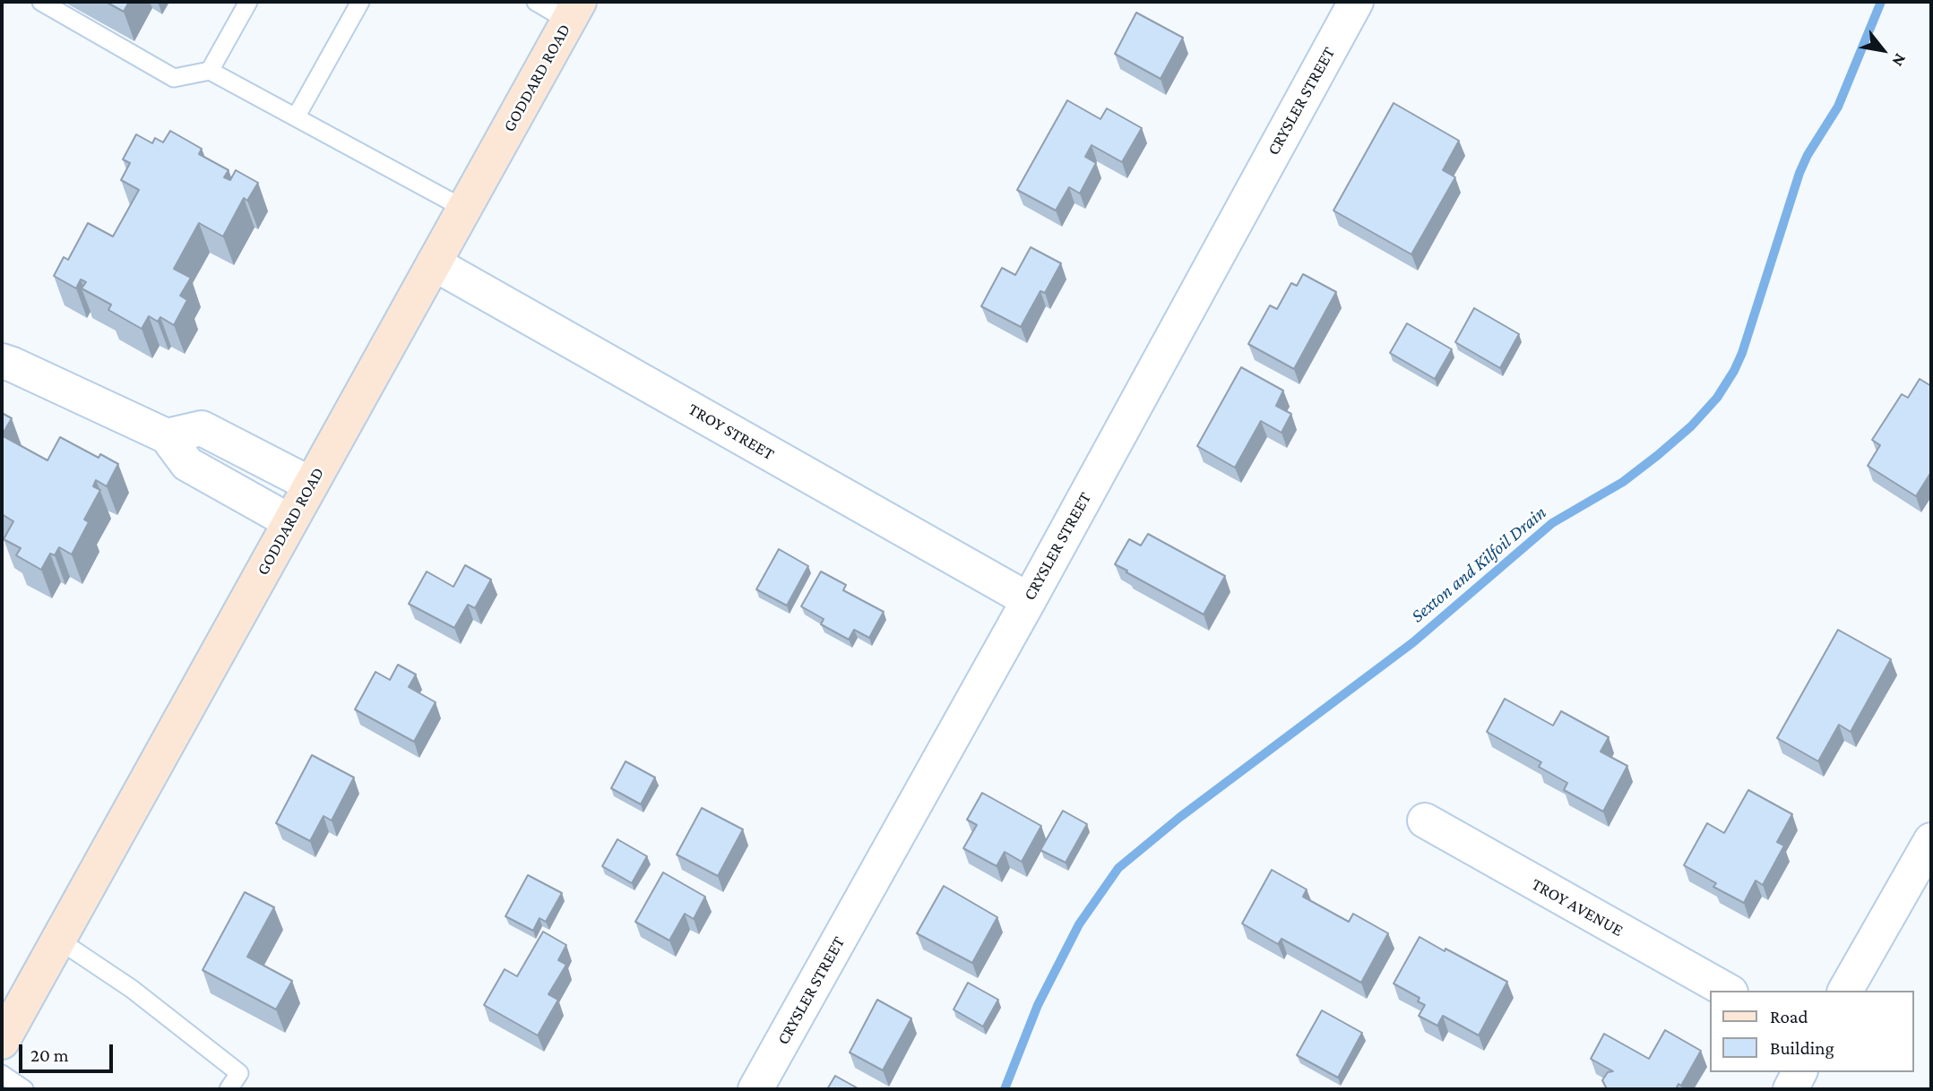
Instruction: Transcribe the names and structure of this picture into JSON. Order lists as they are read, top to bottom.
{
  "streets": {
    "main road": ["GODDARD ROAD"],
    "street": ["CRYSLER STREET", "TROY STREET", "TROY AVENUE"]
  },
  "crossings": [
    ["GODDARD ROAD", "TROY STREET"],
    ["CRYSLER STREET", "TROY STREET"]
  ],
  "water": ["Sexton and Kilfoil Drain"],
  "legend": ["Road", "Building"],
  "scale_bar": "20 m",
  "north": "bottom right"
}
